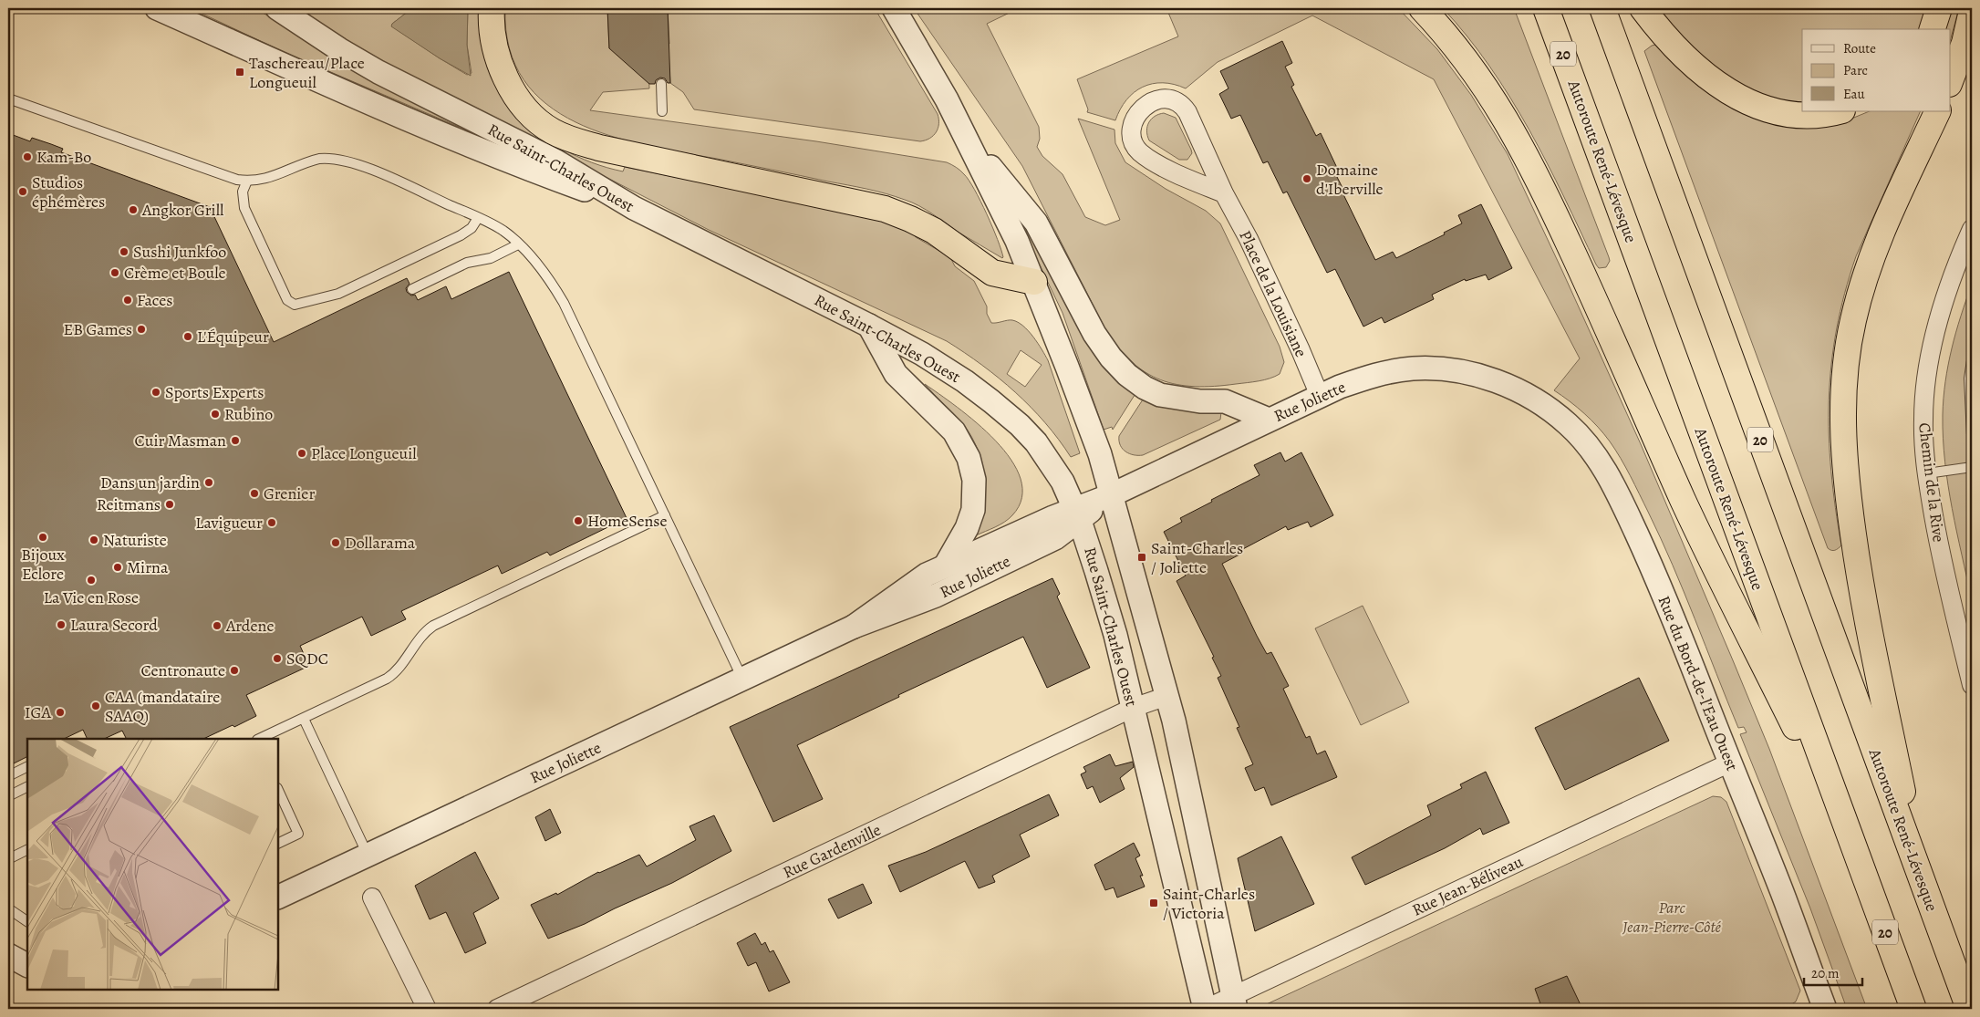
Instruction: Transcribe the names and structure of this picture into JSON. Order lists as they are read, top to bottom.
{
  "streets": {
    "highway": ["20", "Autoroute René-Lévesque"],
    "street": [
      "Rue Saint-Charles Ouest",
      "Place de la Louisiane",
      "Rue Joliette",
      "Chemin de la Rive",
      "Rue du Bord-de-l'Eau Ouest",
      "Rue Gardenville",
      "Rue Jean-Béliveau"
    ]
  },
  "crossings": [
    ["Rue Saint-Charles Ouest", "Rue Joliette"],
    ["Rue Saint-Charles Ouest", "Rue Gardenville"],
    ["Rue Saint-Charles Ouest", "Rue Jean-Béliveau"],
    ["Place de la Louisiane", "Rue Joliette"],
    ["Rue Joliette", "Rue du Bord-de-l'Eau Ouest"],
    ["Rue du Bord-de-l'Eau Ouest", "Rue Jean-Béliveau"]
  ],
  "parks": ["Parc Jean-Pierre-Côté"],
  "places": {
    "transit": ["Taschereau/Place Longueuil", "Saint-Charles / Joliette", "Saint-Charles / Victoria"],
    "other": [
      "Kam-Bo",
      "Domaine d'Iberville",
      "Studios éphémères",
      "Angkor Grill",
      "Sushi Junkfoo",
      "Crème et Boule",
      "Faces",
      "EB Games",
      "L'Équipeur",
      "Sports Experts",
      "Rubino",
      "Cuir Masman",
      "Place Longueuil",
      "Dans un jardin",
      "Grenier",
      "Reitmans",
      "HomeSense",
      "Lavigueur",
      "Bijoux Eclore",
      "Naturiste",
      "Dollarama",
      "Mirna",
      "La Vie en Rose",
      "Laura Secord",
      "Ardene",
      "SQDC",
      "Centronaute",
      "CAA (mandataire SAAQ)",
      "IGA"
    ]
  },
  "legend": ["Route", "Parc", "Eau"],
  "scale_bar": "20 m"
}
